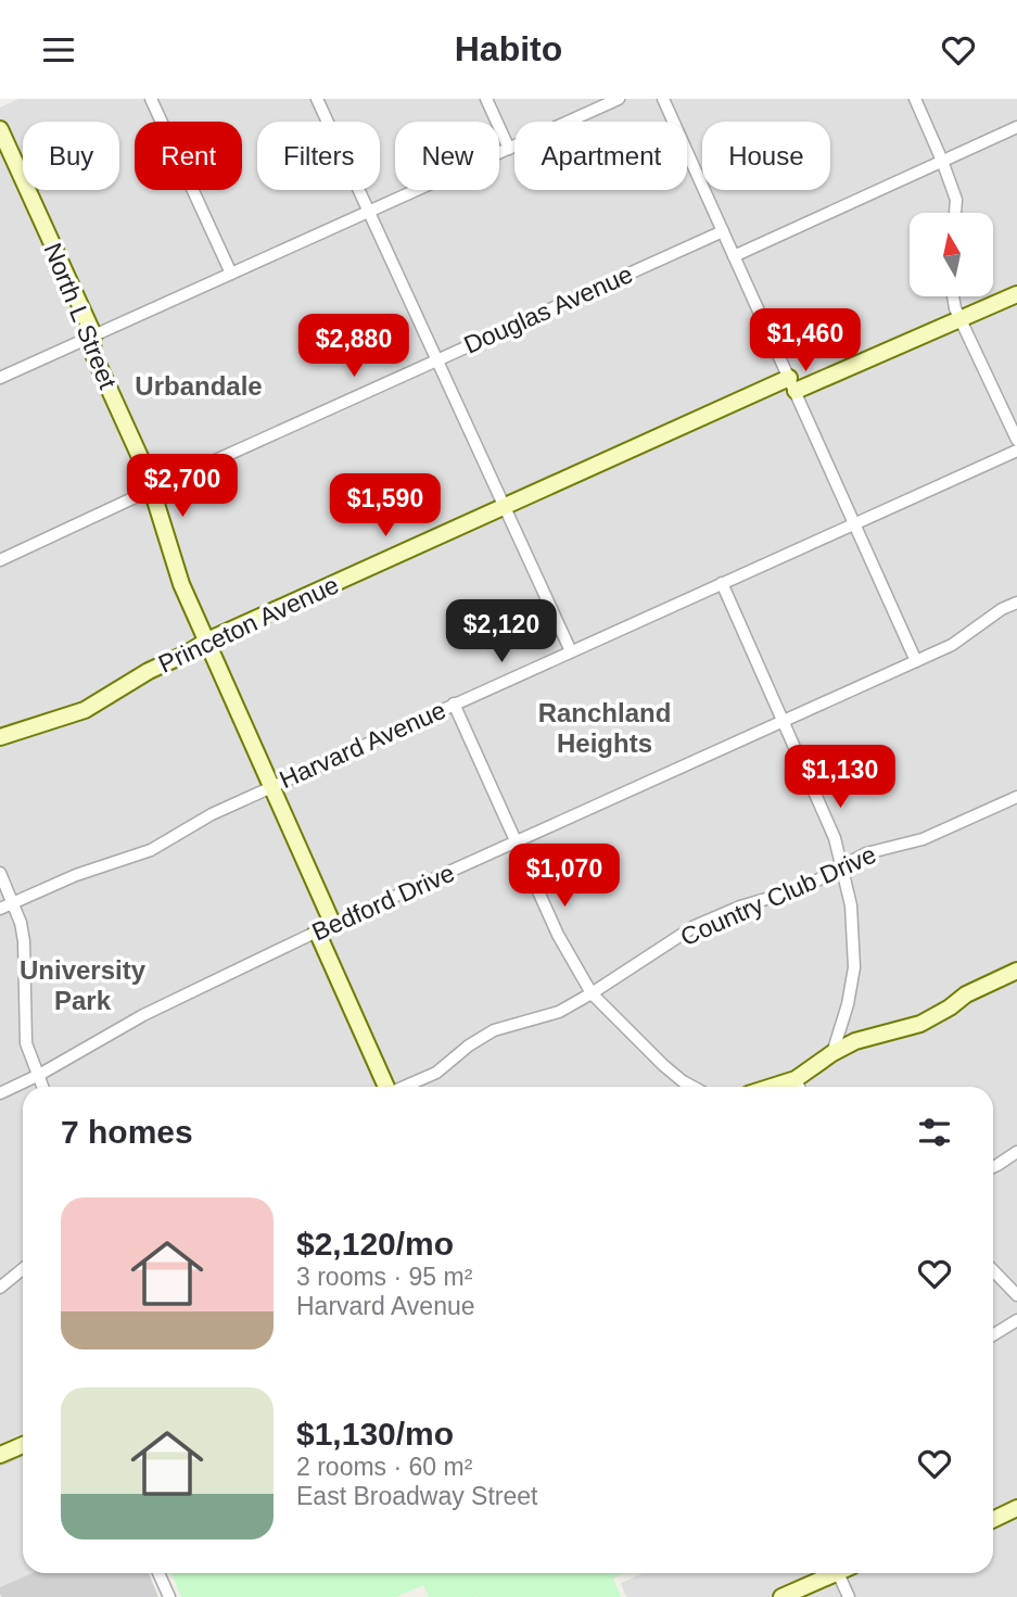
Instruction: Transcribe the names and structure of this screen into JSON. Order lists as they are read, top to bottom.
{
  "streets": {
    "street": [
      "Douglas Avenue",
      "North L Street",
      "Princeton Avenue",
      "Harvard Avenue",
      "Country Club Drive",
      "Bedford Drive"
    ]
  },
  "crossings": [
    ["Douglas Avenue", "North L Street"],
    ["North L Street", "Princeton Avenue"],
    ["North L Street", "Harvard Avenue"],
    ["North L Street", "Bedford Drive"]
  ],
  "districts": ["Urbandale", "Ranchland Heights", "University Park"],
  "north": "top",
  "page": {
    "header": "Habito",
    "chip": [
      "Buy",
      "Rent",
      "Filters",
      "New",
      "Apartment",
      "House"
    ],
    "price": [
      "$1,460",
      "$2,880",
      "$2,700",
      "$1,590",
      "$2,120",
      "$1,130",
      "$1,070"
    ],
    "heading": "7 homes",
    "list": [
      {
        "name": "$2,120/mo",
        "note": "3 rooms · 95 m² · Harvard Avenue"
      },
      {
        "name": "$1,130/mo",
        "note": "2 rooms · 60 m² · East Broadway Street"
      }
    ]
  }
}
